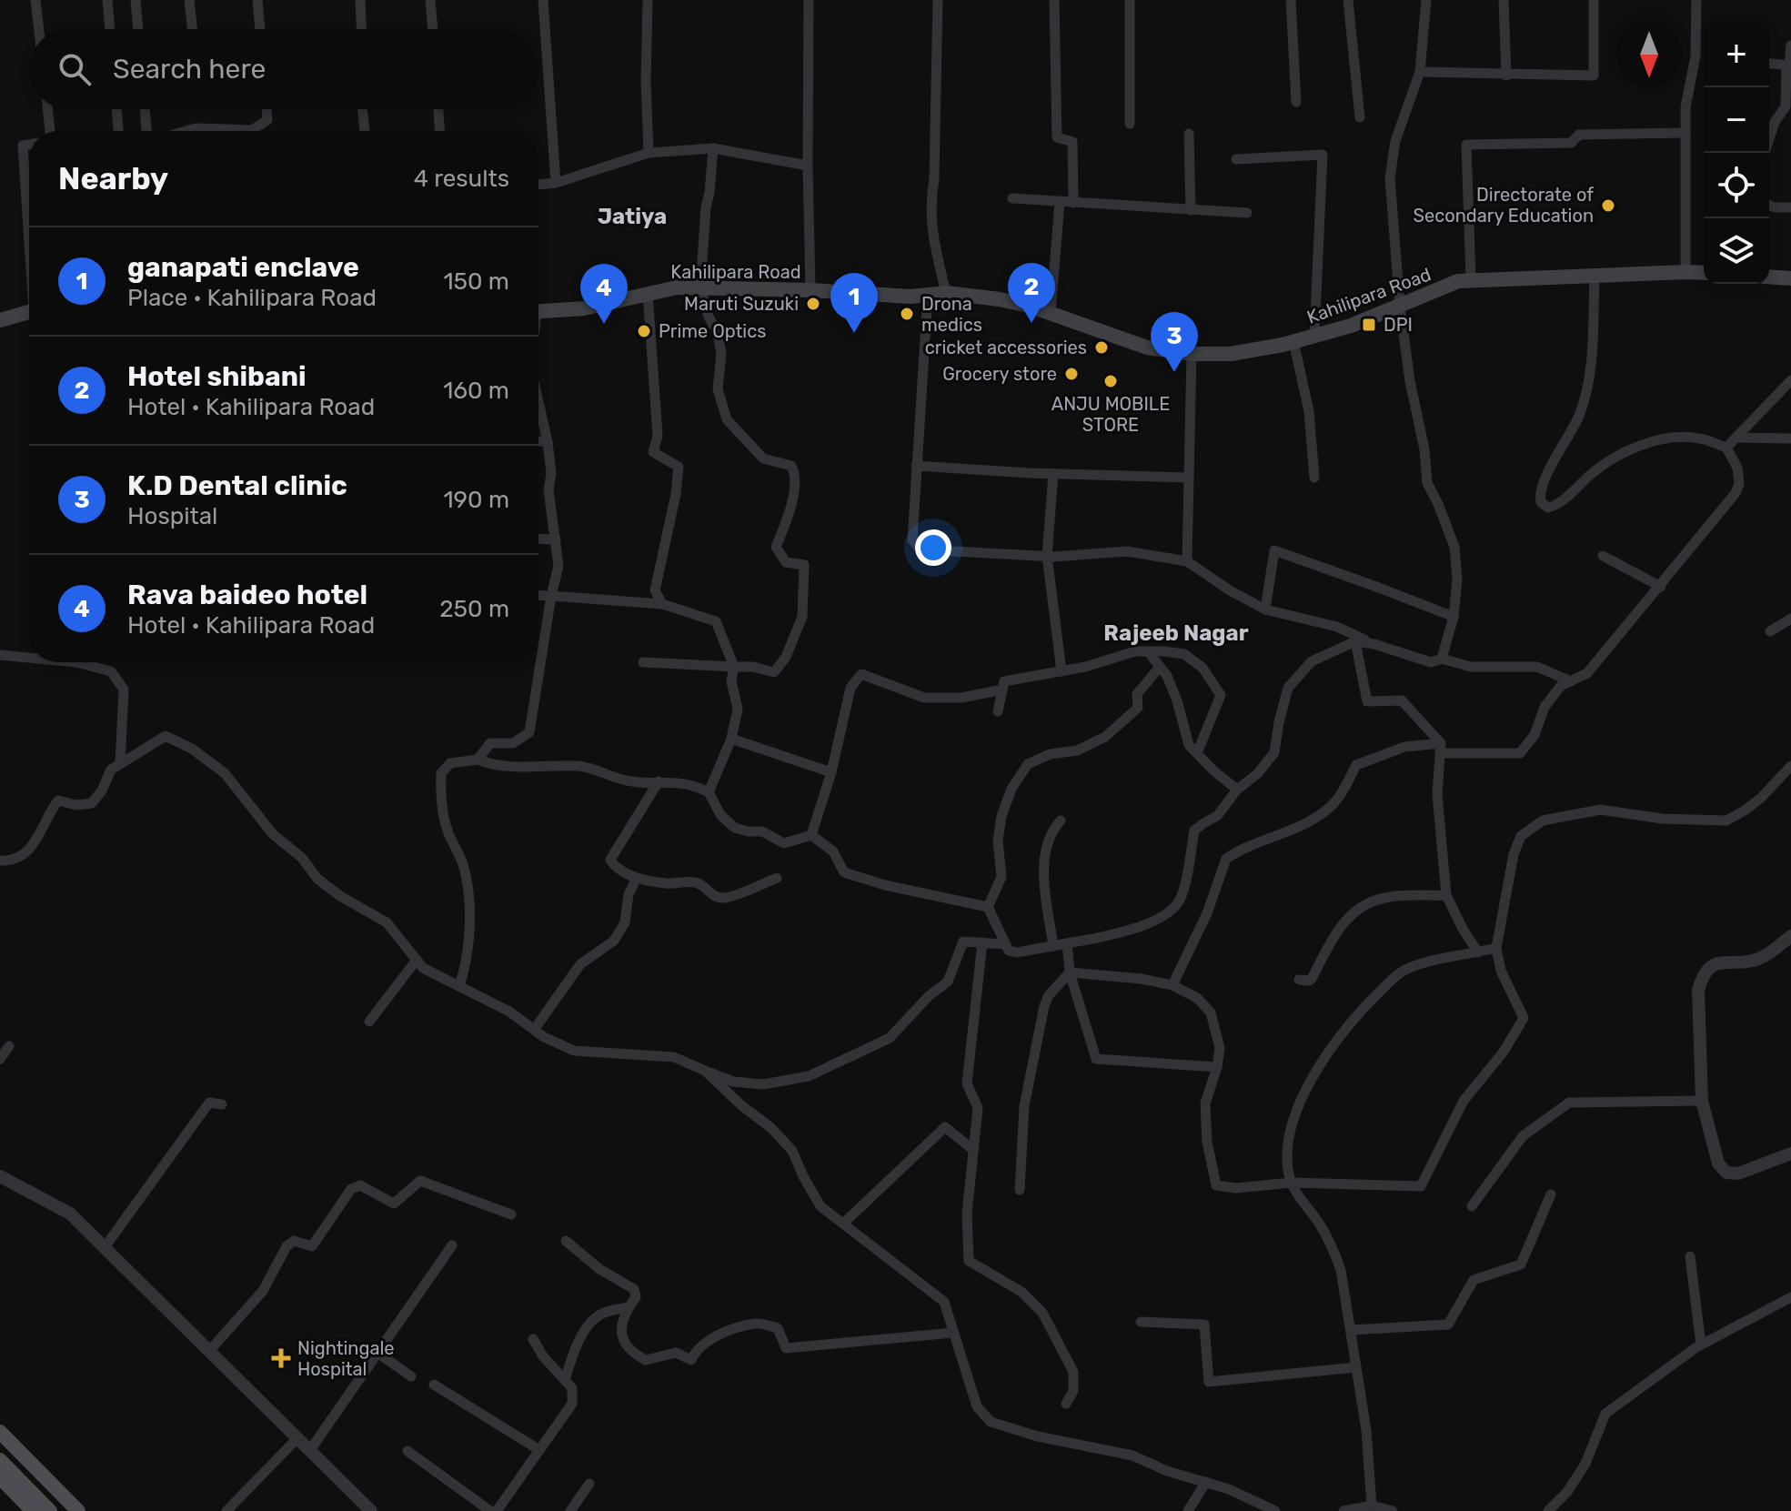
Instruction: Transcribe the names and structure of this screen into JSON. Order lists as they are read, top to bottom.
{
  "streets": {
    "main road": ["Kahilipara Road"]
  },
  "districts": ["Jatiya", "Rajeeb Nagar"],
  "places": {
    "other": [
      "Directorate of Secondary Education",
      "Maruti Suzuki",
      "Drona medics",
      "Prime Optics",
      "cricket accessories",
      "Grocery store",
      "ANJU MOBILE STORE"
    ],
    "transit": ["DPI"],
    "health": ["Nightingale Hospital"]
  },
  "north": "bottom",
  "page": {
    "map_buttons": ["+", "−"],
    "search": "Search here",
    "heading": ["Nearby", "4 results"],
    "list": [
      {
        "mark": "1",
        "name": "ganapati enclave",
        "note": "Place · Kahilipara Road",
        "value": "150 m"
      },
      {
        "mark": "2",
        "name": "Hotel shibani",
        "note": "Hotel · Kahilipara Road",
        "value": "160 m"
      },
      {
        "mark": "3",
        "name": "K.D Dental clinic",
        "note": "Hospital",
        "value": "190 m"
      },
      {
        "mark": "4",
        "name": "Rava baideo hotel",
        "note": "Hotel · Kahilipara Road",
        "value": "250 m"
      }
    ],
    "pins": [
      "2",
      "4",
      "1",
      "3"
    ]
  }
}
